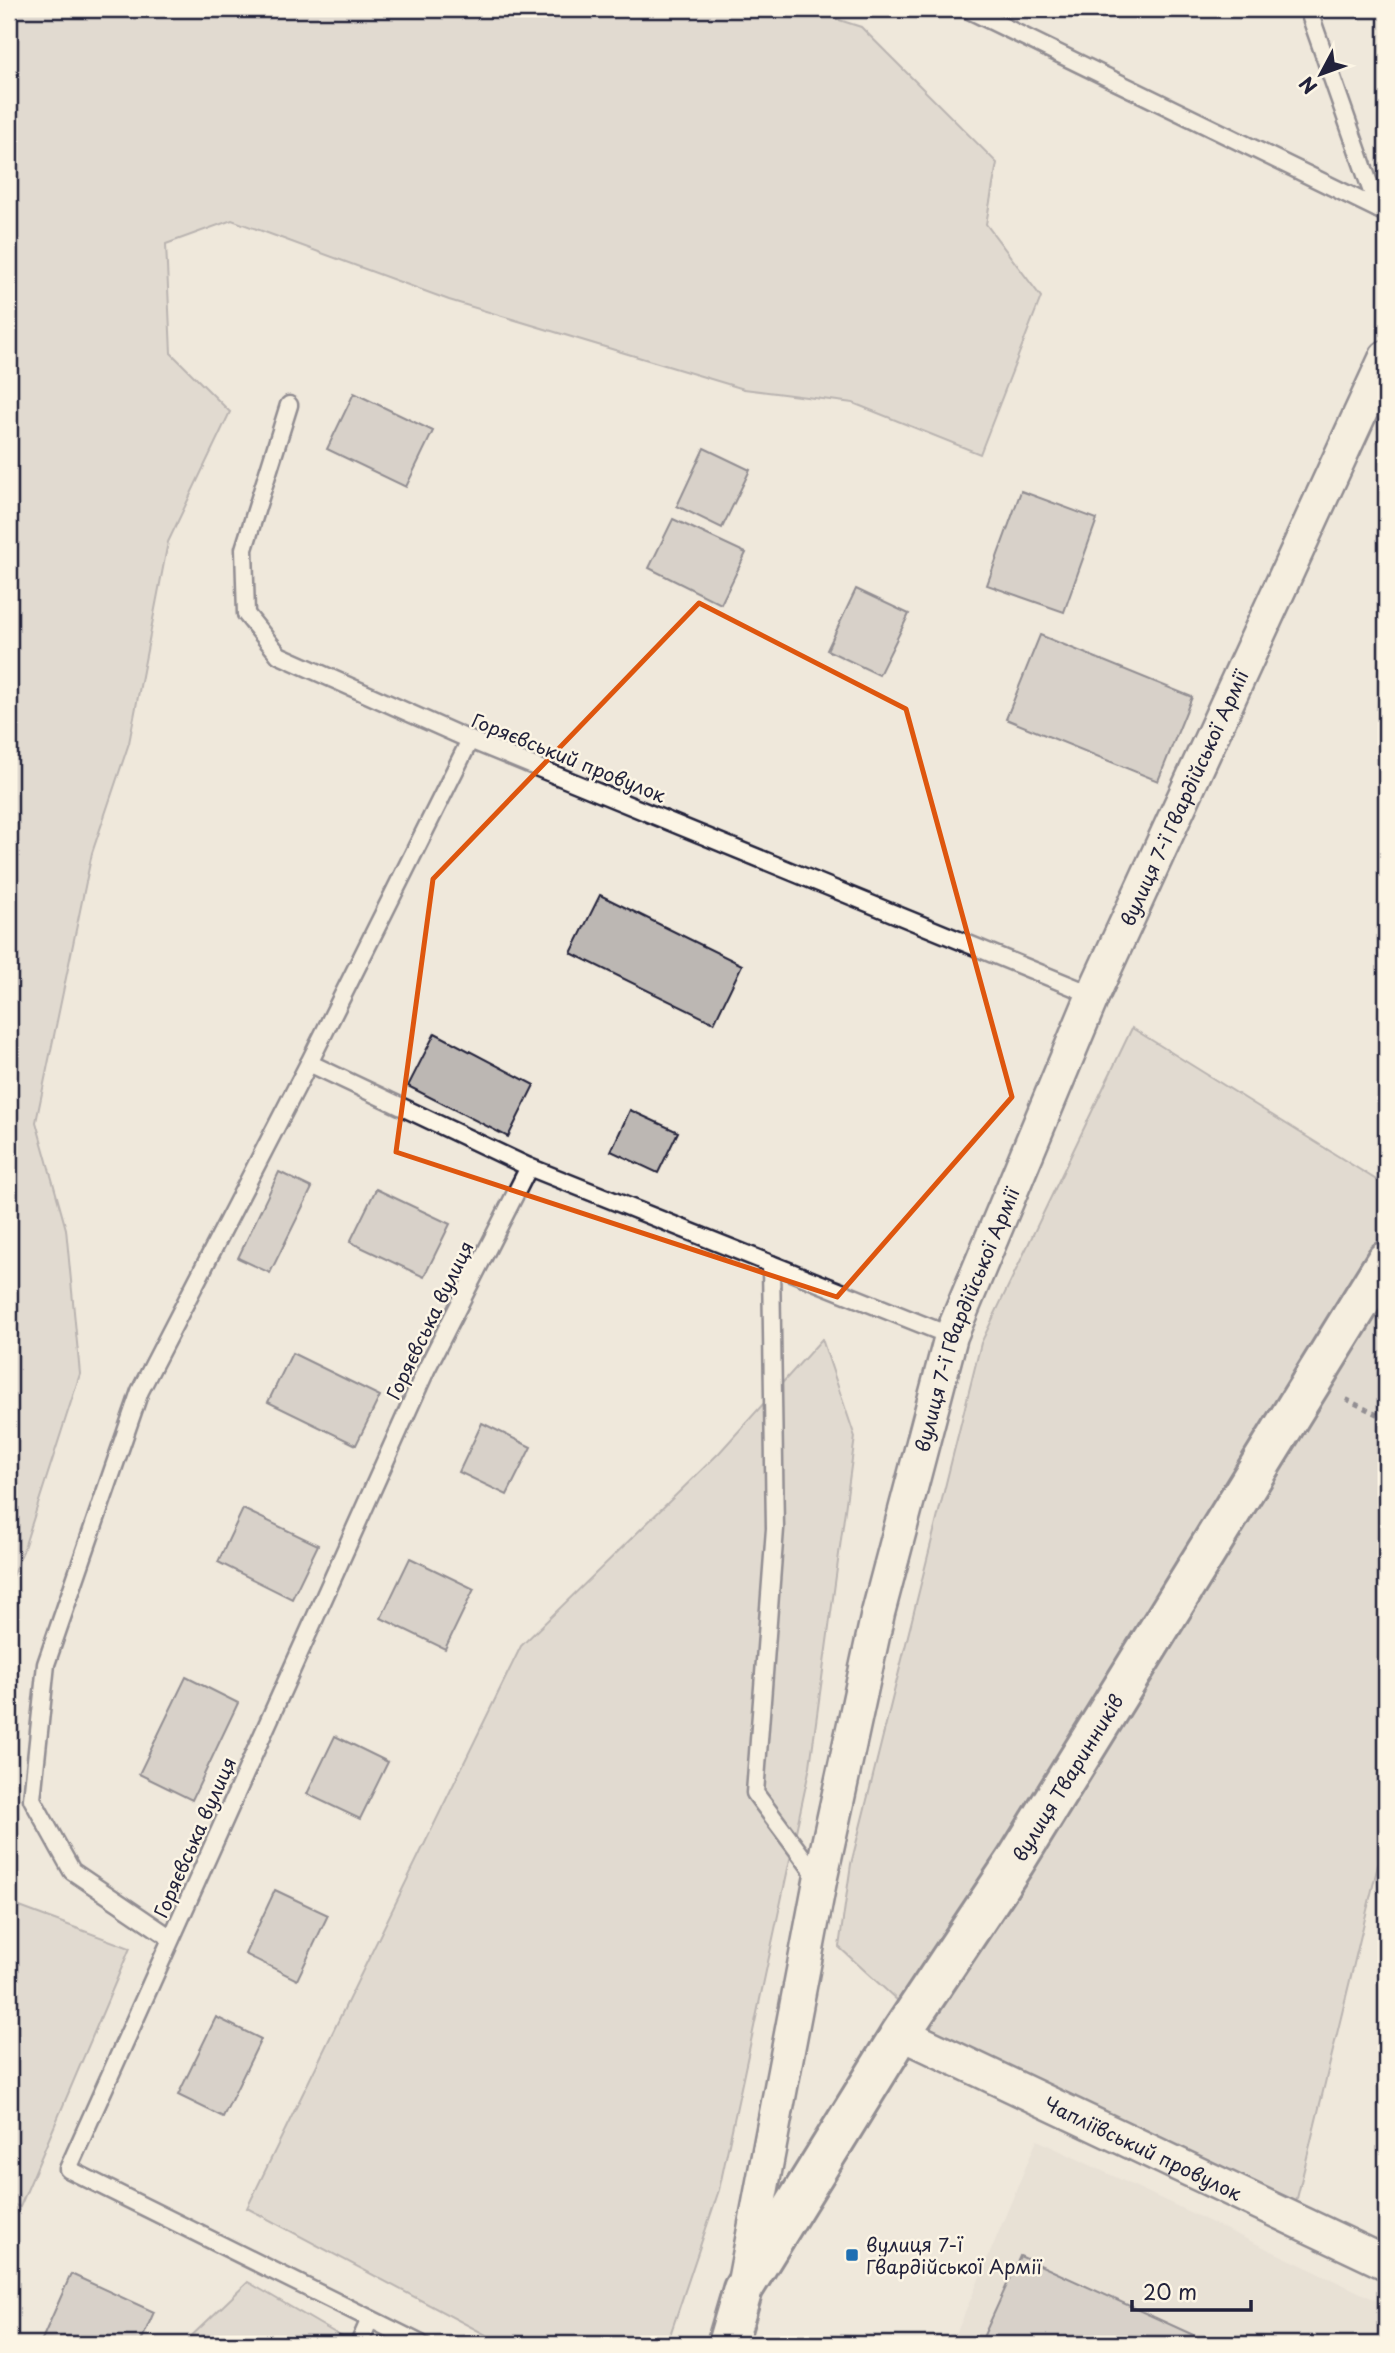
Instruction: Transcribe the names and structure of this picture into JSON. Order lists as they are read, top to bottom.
{
  "streets": {
    "main road": ["вулиця 7-ї Гвардійської Армії", "вулиця Тваринників"],
    "street": ["Чапліївський провулок"],
    "lane": ["Горяєвський провулок", "Горяєвська вулиця"]
  },
  "crossings": [
    ["Горяєвський провулок", "вулиця 7-ї Гвардійської Армії"],
    ["вулиця 7-ї Гвардійської Армії", "вулиця Тваринників"],
    ["вулиця Тваринників", "Чапліївський провулок"]
  ],
  "places": {
    "transit": ["вулиця 7-ї Гвардійської Армії"]
  },
  "scale_bar": "20 m",
  "north": "bottom left"
}
